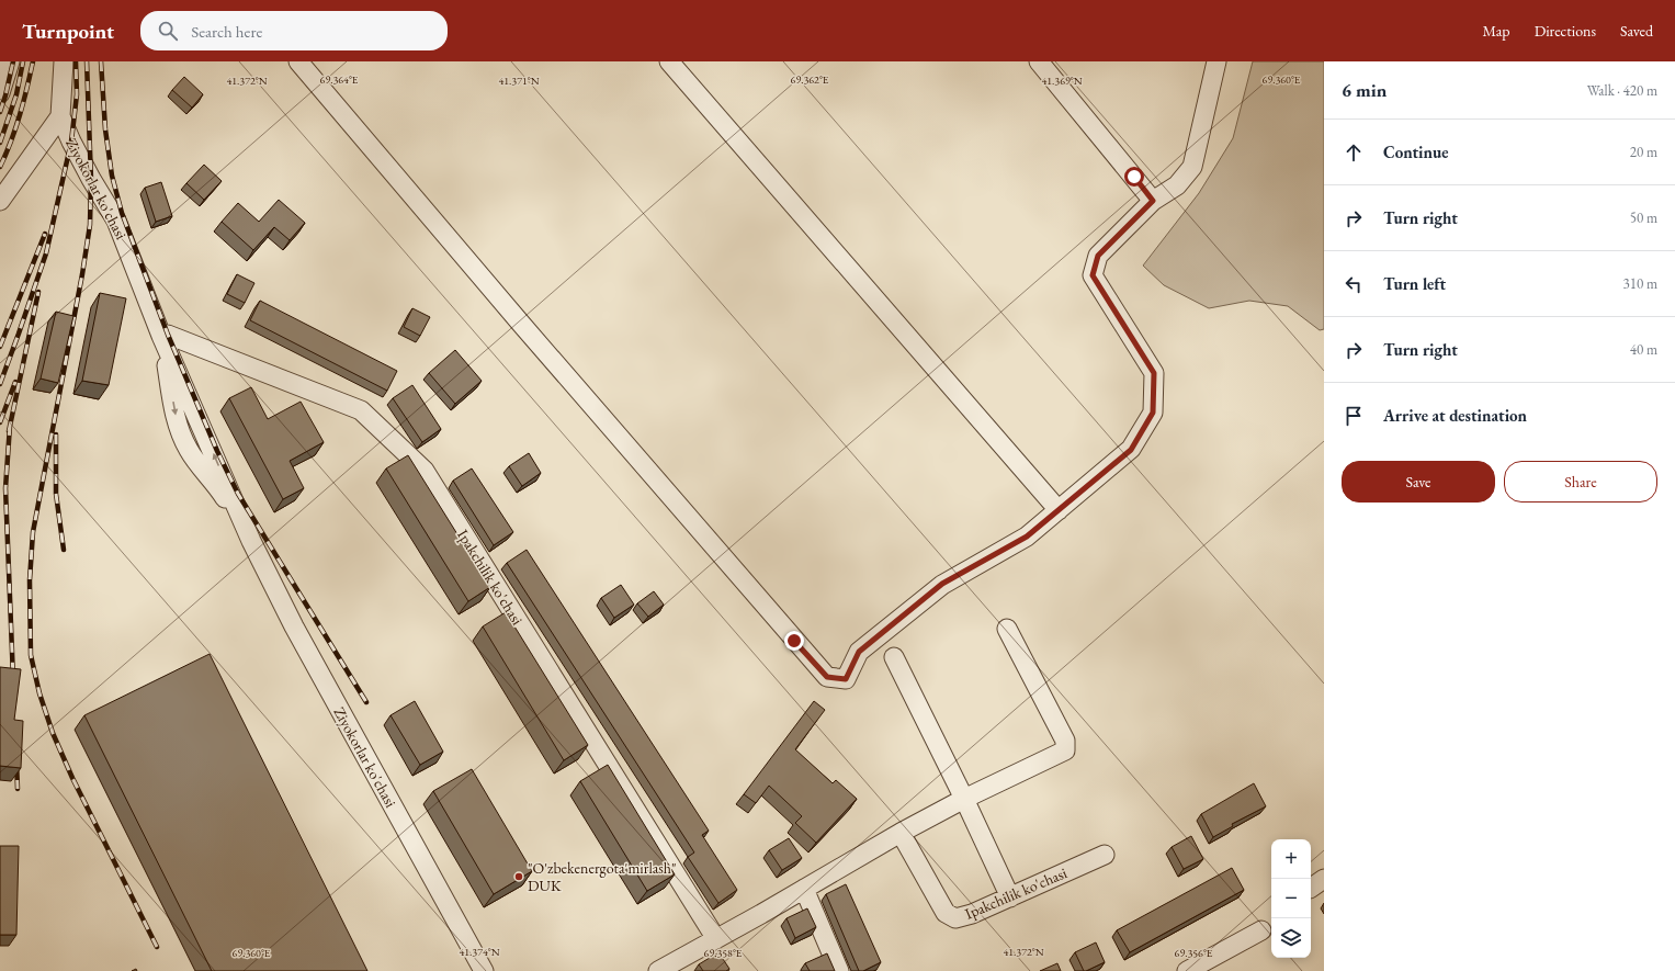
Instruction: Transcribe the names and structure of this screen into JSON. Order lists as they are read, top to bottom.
{
  "streets": {
    "street": ["Ziyokorlar ko'chasi", "Ipakchilik ko'chasi"]
  },
  "crossings": [
    ["Ziyokorlar ko'chasi", "Ipakchilik ko'chasi"]
  ],
  "places": ["\"O'zbekenergota'mirlash\" DUK"],
  "page": {
    "header": "Turnpoint",
    "search": "Search here",
    "nav": ["Map", "Directions", "Saved"],
    "heading": ["6 min", "Walk · 420 m"],
    "list": [
      ["Continue", "20 m"],
      ["Turn right", "50 m"],
      ["Turn left", "310 m"],
      ["Turn right", "40 m"],
      "Arrive at destination"
    ],
    "buttons": ["Save", "Share"],
    "map_buttons": ["+", "−"]
  },
  "coordinates": [
    "69.364°E",
    "69.362°E",
    "69.360°E",
    "41.372°N",
    "41.371°N",
    "41.369°N",
    "41.374°N",
    "69.358°E",
    "69.356°E"
  ]
}
